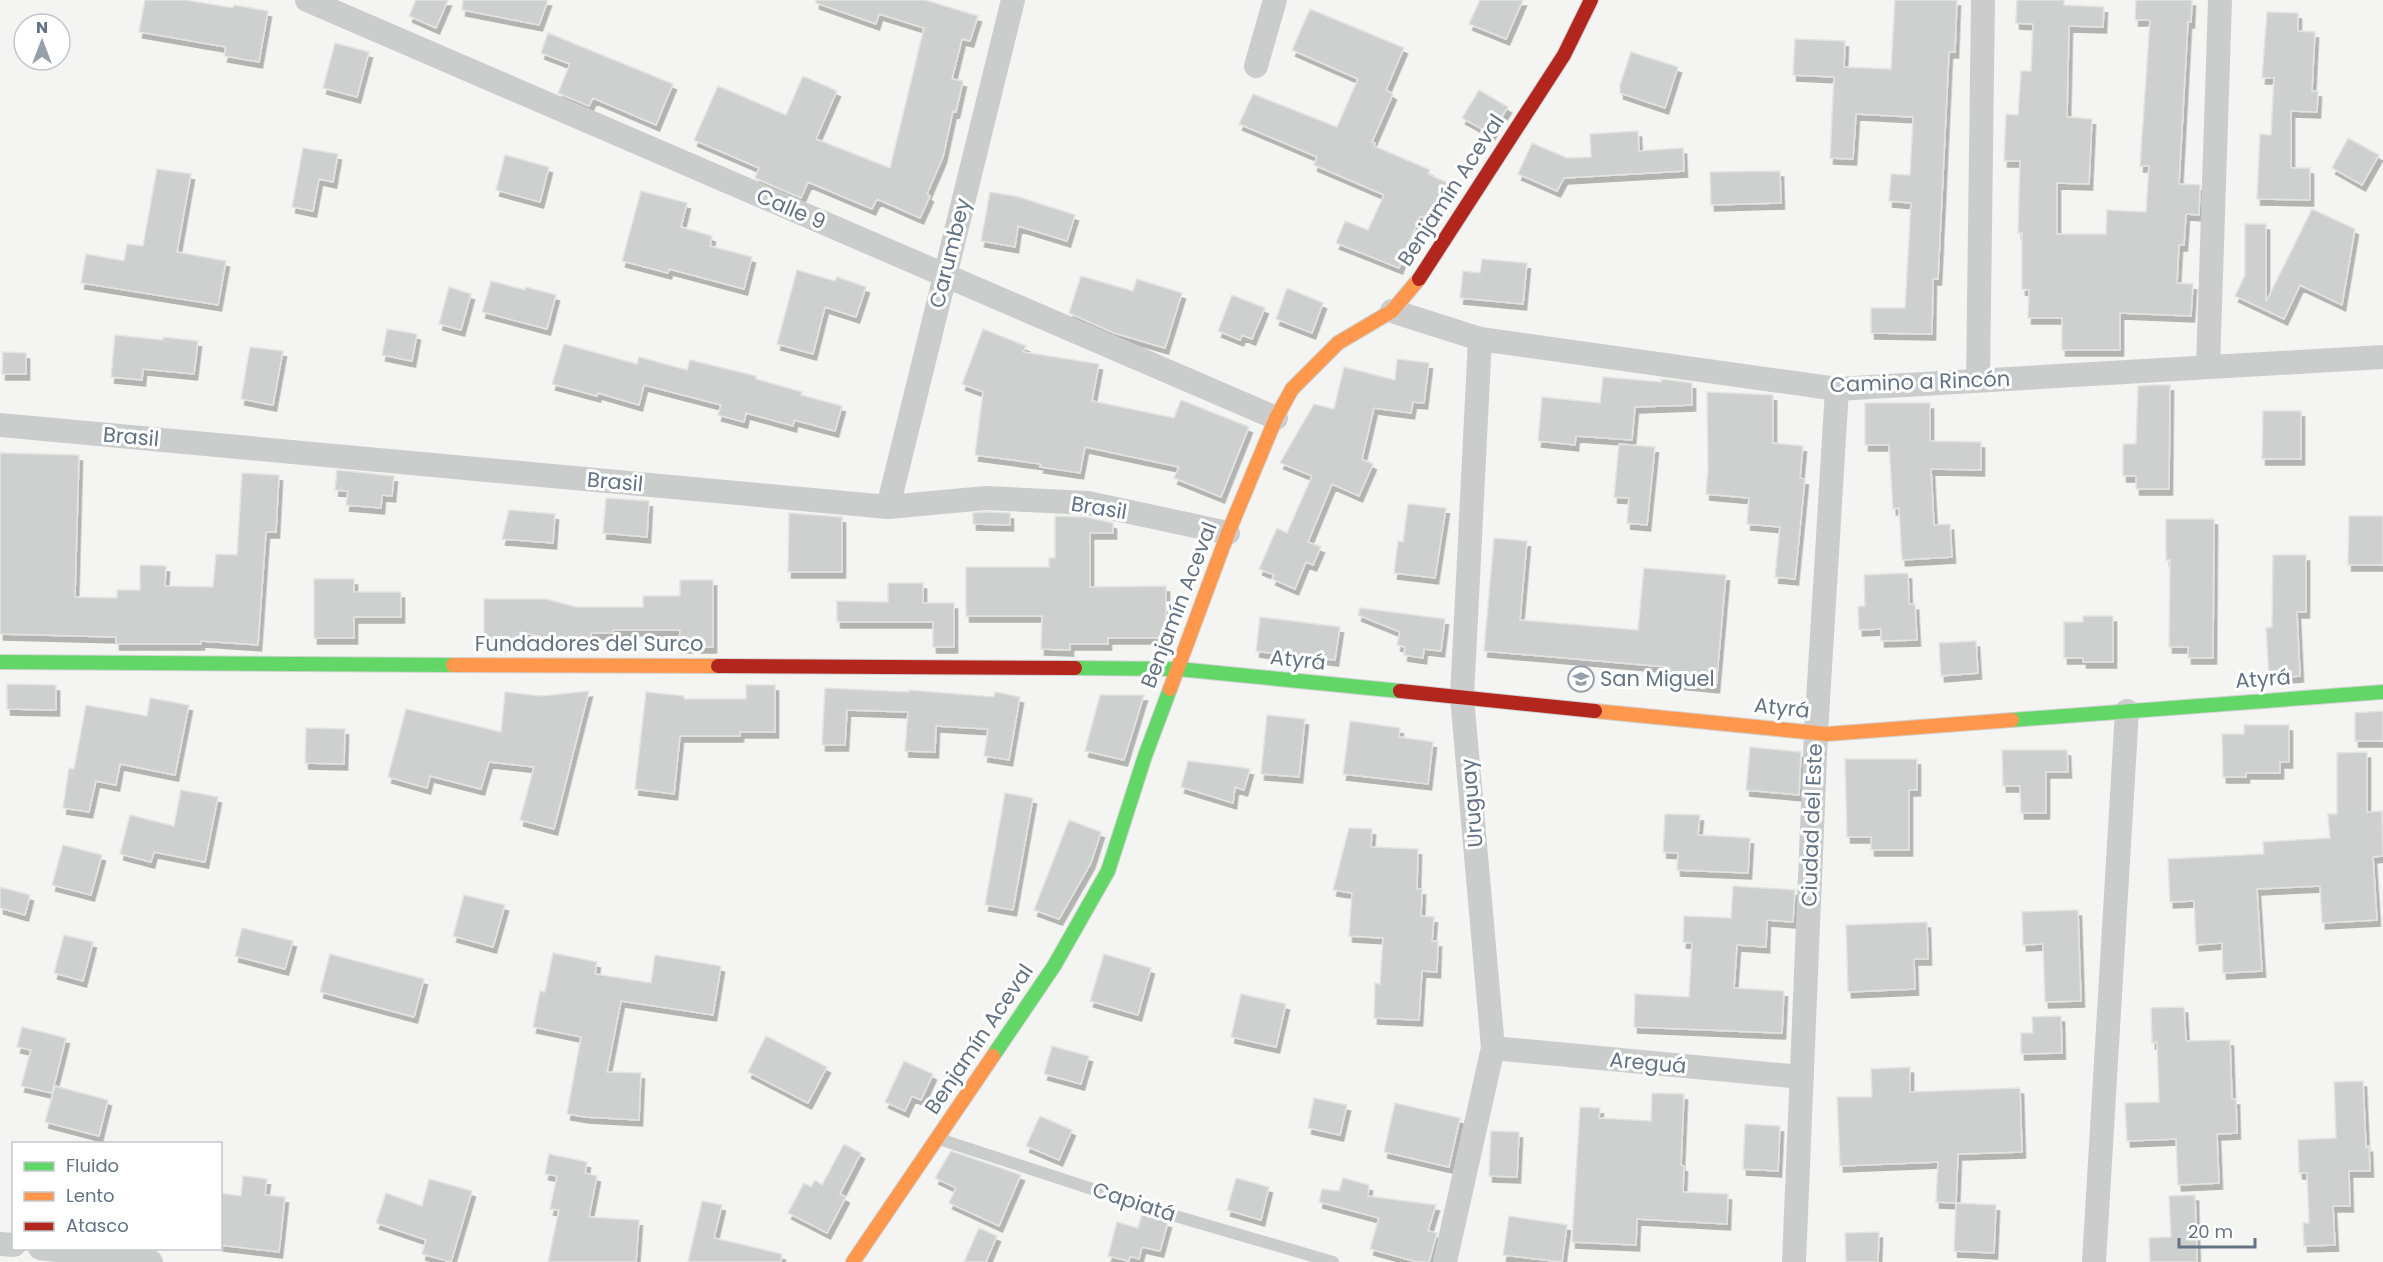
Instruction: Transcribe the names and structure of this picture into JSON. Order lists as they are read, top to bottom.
{
  "streets": {
    "street": [
      "Benjamín Aceval",
      "Calle 9",
      "Carumbey",
      "Camino a Rincón",
      "Brasil",
      "Fundadores del Surco",
      "Atyrá",
      "Uruguay",
      "Ciudad del Este",
      "Areguá"
    ],
    "lane": ["Capiatá"]
  },
  "crossings": [
    ["Benjamín Aceval", "Calle 9"],
    ["Benjamín Aceval", "Camino a Rincón"],
    ["Benjamín Aceval", "Brasil"],
    ["Benjamín Aceval", "Fundadores del Surco"],
    ["Benjamín Aceval", "Atyrá"],
    ["Benjamín Aceval", "Capiatá"],
    ["Calle 9", "Carumbey"],
    ["Carumbey", "Brasil"],
    ["Camino a Rincón", "Uruguay"],
    ["Camino a Rincón", "Ciudad del Este"],
    ["Fundadores del Surco", "Atyrá"],
    ["Atyrá", "Uruguay"],
    ["Atyrá", "Ciudad del Este"],
    ["Uruguay", "Areguá"],
    ["Ciudad del Este", "Areguá"]
  ],
  "places": {
    "school or university": ["San Miguel"]
  },
  "legend": ["Fluido", "Lento", "Atasco"],
  "scale_bar": "20 m",
  "north": "top"
}
